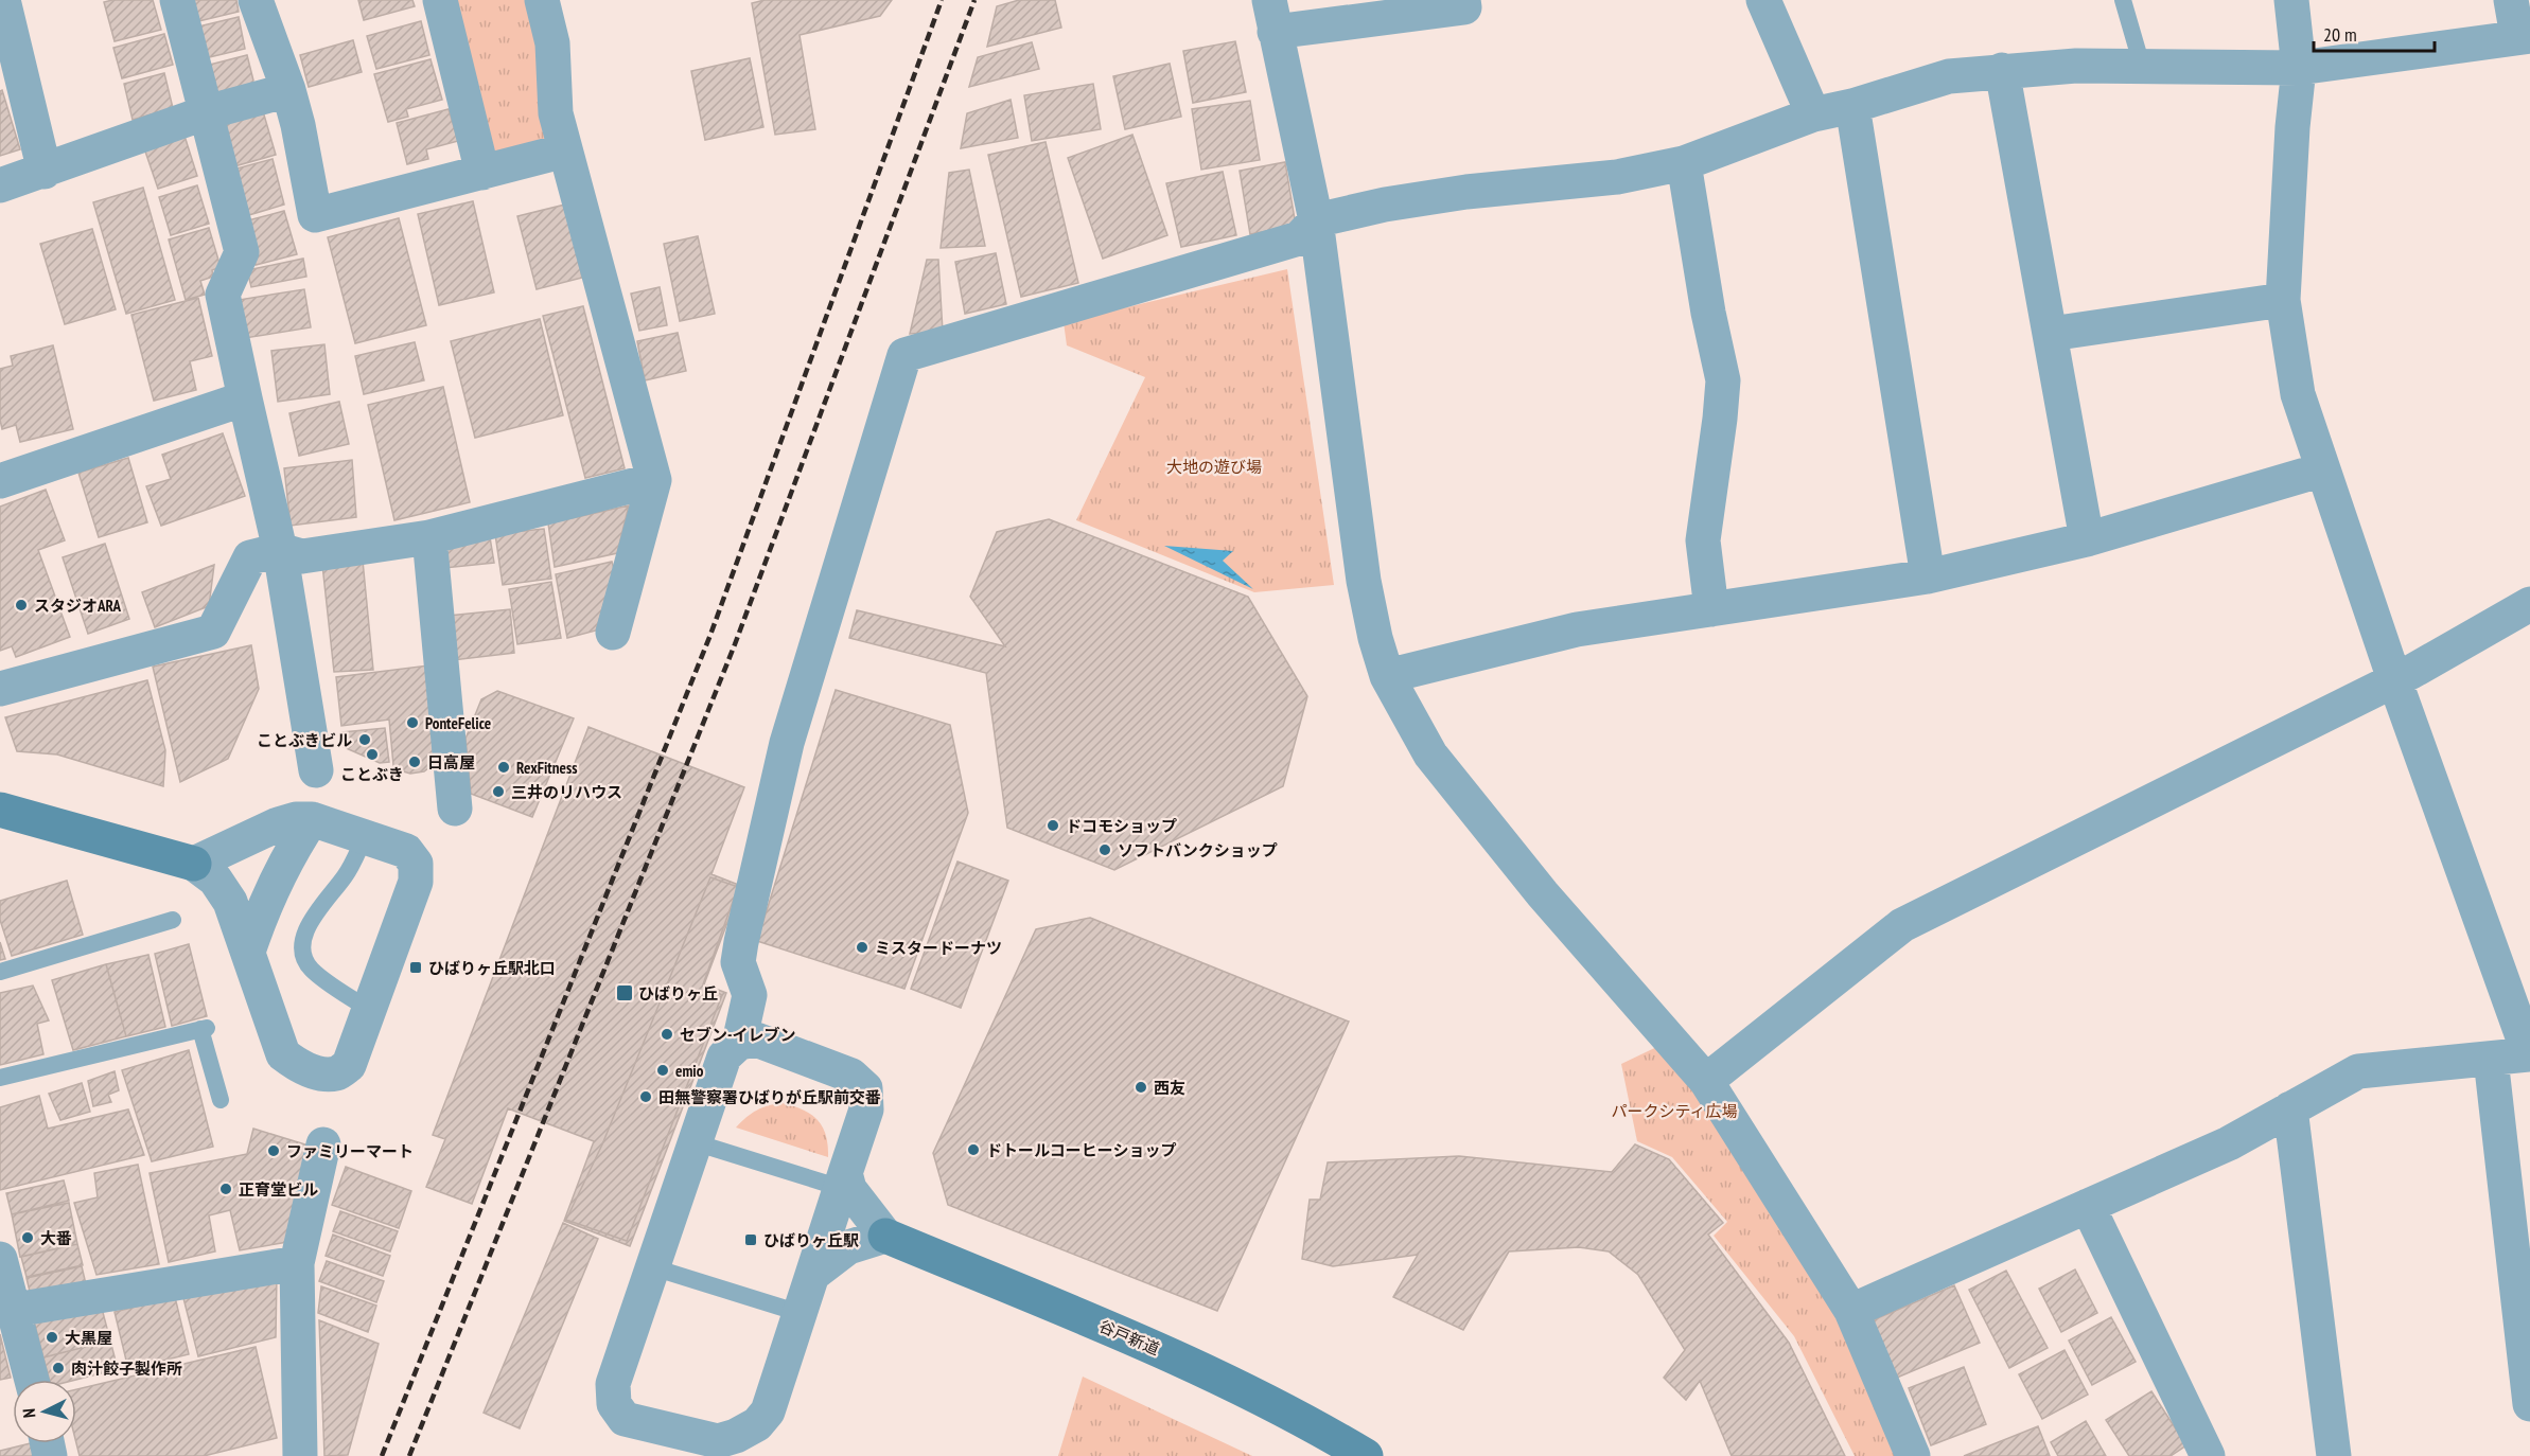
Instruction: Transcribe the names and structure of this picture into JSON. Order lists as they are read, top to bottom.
{
  "streets": {
    "main road": ["谷戸新道"]
  },
  "parks": ["大地の遊び場", "パークシティ広場"],
  "places": {
    "other": [
      "スタジオARA",
      "PonteFelice",
      "ことぶきビル",
      "ことぶき",
      "日高屋",
      "RexFitness",
      "三井のリハウス",
      "ドコモショップ",
      "ソフトバンクショップ",
      "ミスタードーナツ",
      "セブン-イレブン",
      "emio",
      "西友",
      "田無警察署ひばりが丘駅前交番",
      "ドトールコーヒーショップ",
      "ファミリーマート",
      "正育堂ビル",
      "大番",
      "大黒屋",
      "肉汁餃子製作所"
    ],
    "transit": ["ひばりヶ丘駅北口", "ひばりヶ丘", "ひばりヶ丘駅"]
  },
  "scale_bar": "20 m",
  "north": "left"
}
